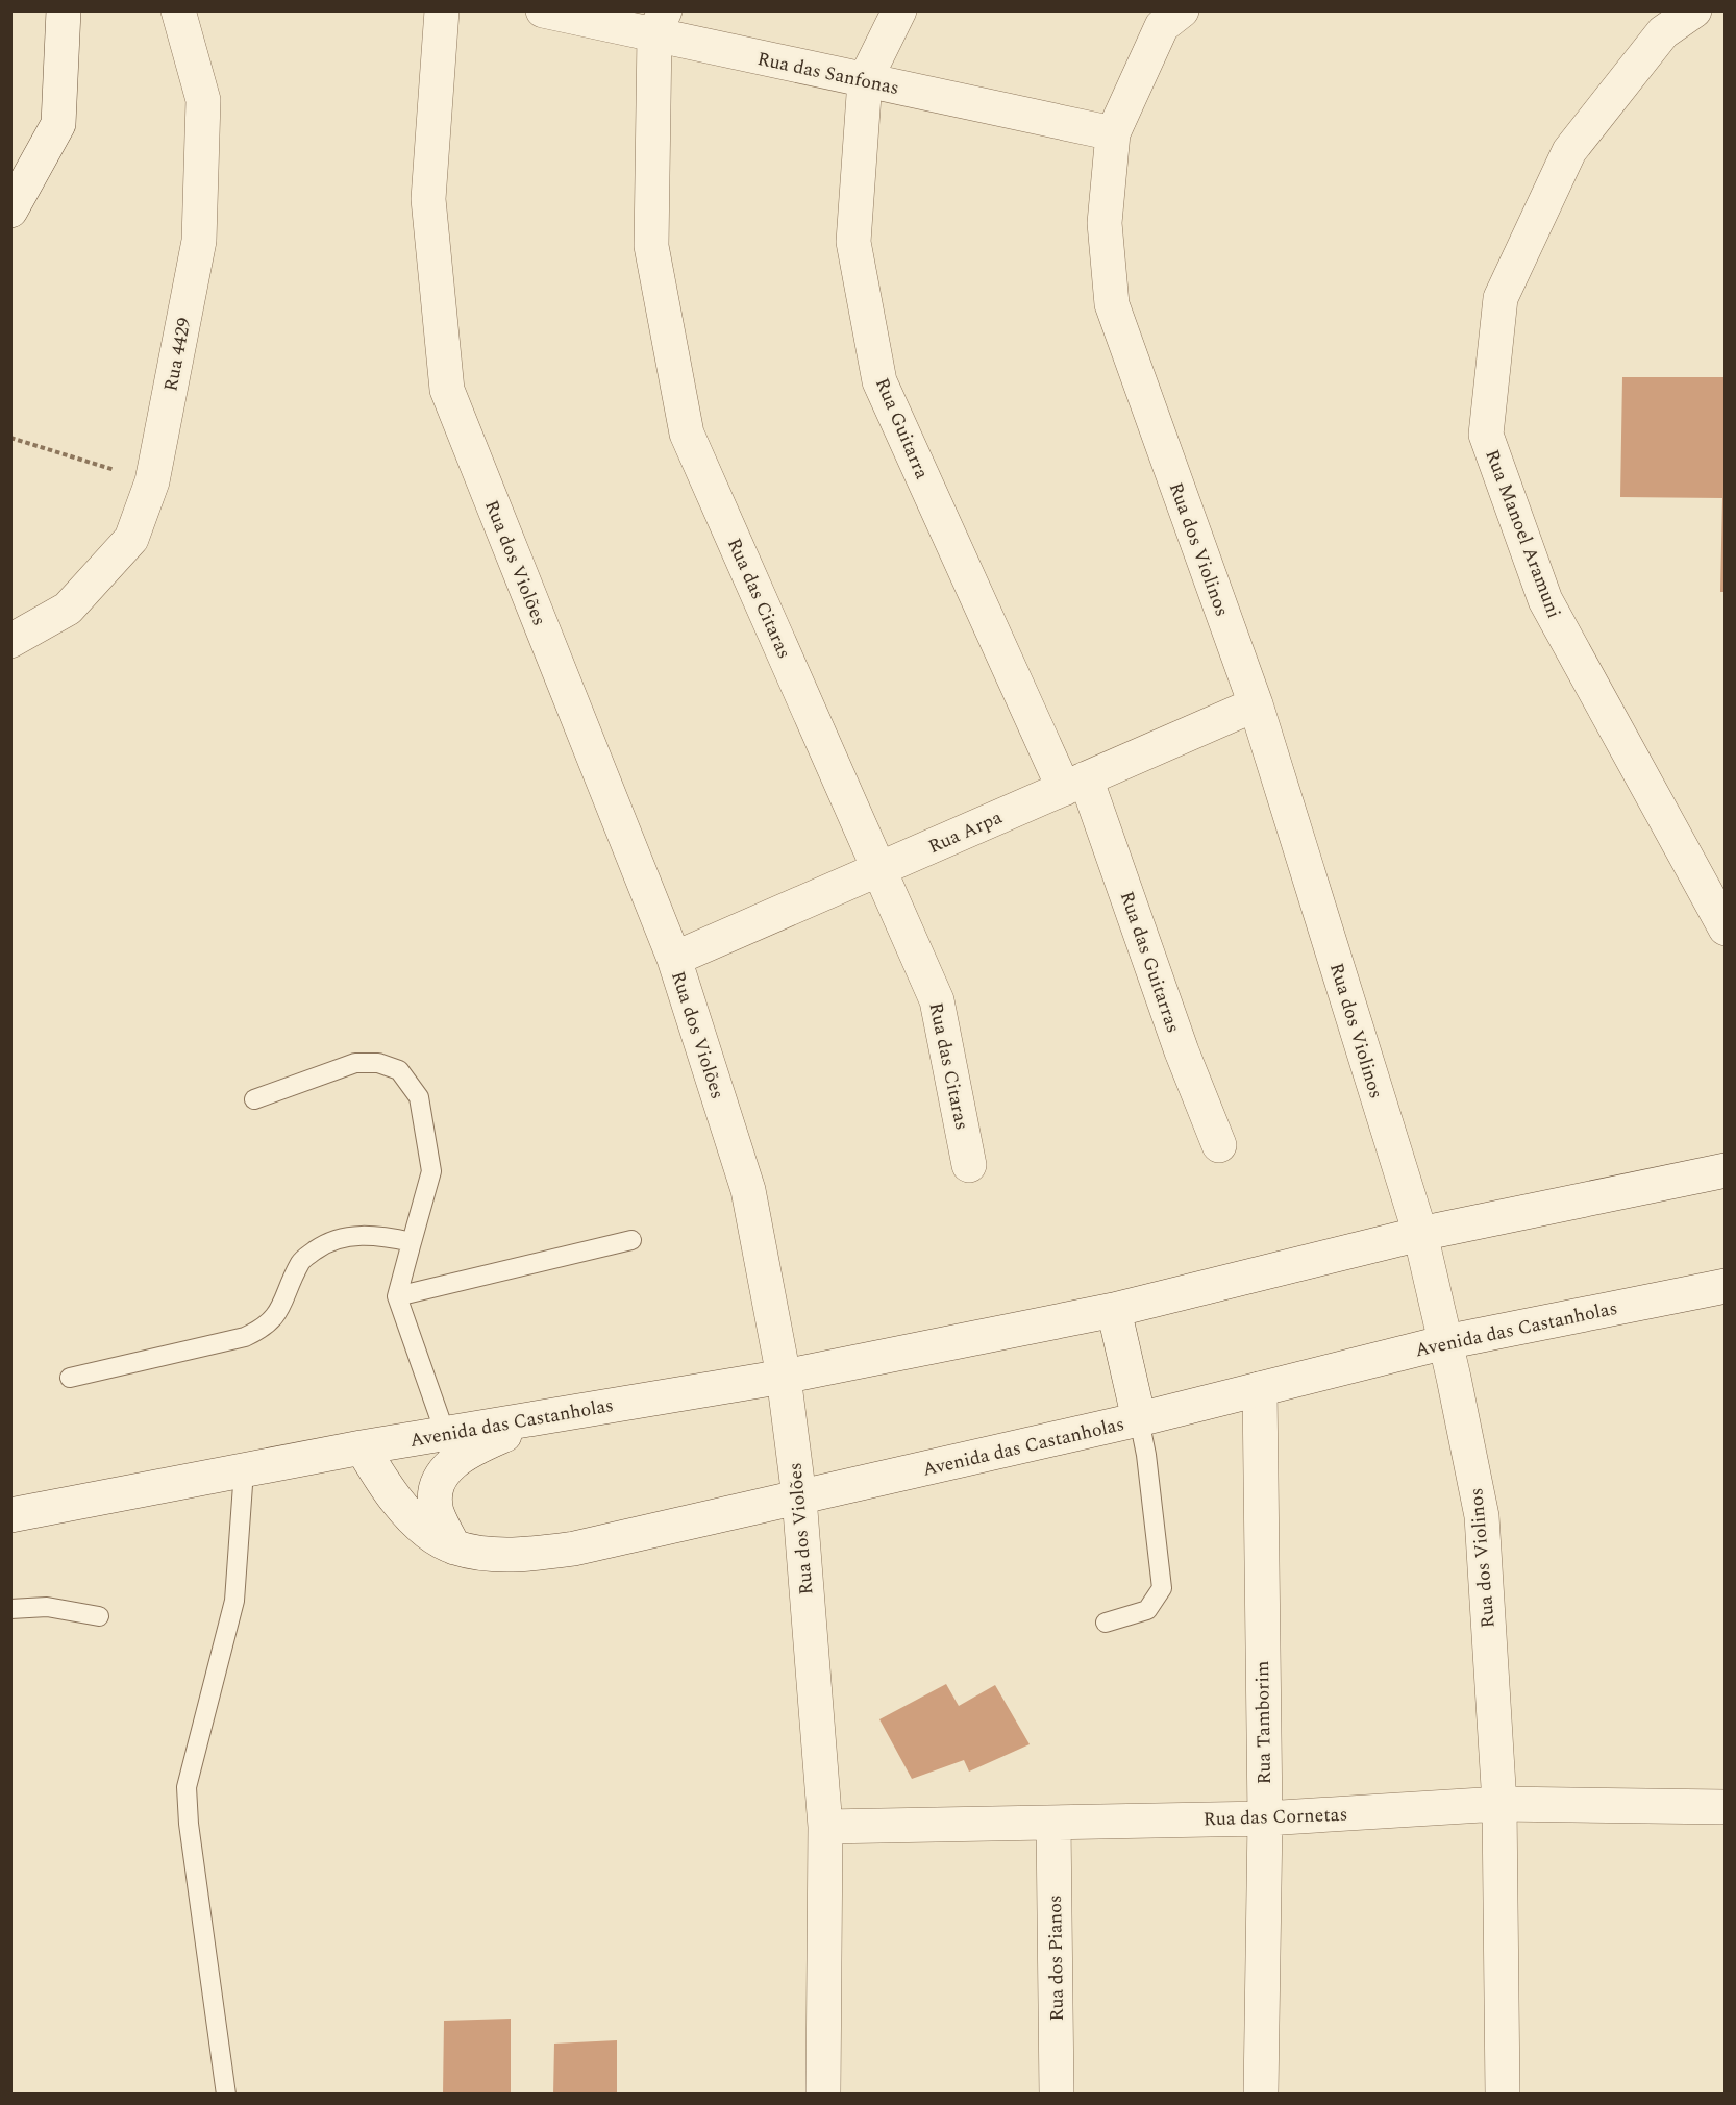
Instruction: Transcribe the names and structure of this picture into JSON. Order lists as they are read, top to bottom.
{
  "streets": {
    "street": [
      "Rua das Sanfonas",
      "Rua 4429",
      "Rua Guitarra",
      "Rua Manoel Aramuni",
      "Rua dos Violinos",
      "Rua dos Violões",
      "Rua das Citaras",
      "Rua Arpa",
      "Rua das Guitarras",
      "Avenida das Castanholas",
      "Rua Tamborim",
      "Rua das Cornetas",
      "Rua dos Pianos"
    ]
  },
  "crossings": [
    ["Rua das Sanfonas", "Rua Guitarra"],
    ["Rua das Sanfonas", "Rua dos Violinos"],
    ["Rua das Sanfonas", "Rua das Citaras"],
    ["Rua Guitarra", "Rua Arpa"],
    ["Rua Guitarra", "Rua das Guitarras"],
    ["Rua dos Violinos", "Rua Arpa"],
    ["Rua dos Violinos", "Avenida das Castanholas"],
    ["Rua dos Violinos", "Rua das Cornetas"],
    ["Rua dos Violões", "Rua Arpa"],
    ["Rua dos Violões", "Avenida das Castanholas"],
    ["Rua dos Violões", "Rua das Cornetas"],
    ["Rua das Citaras", "Rua Arpa"],
    ["Rua Arpa", "Rua das Guitarras"],
    ["Avenida das Castanholas", "Rua Tamborim"],
    ["Rua Tamborim", "Rua das Cornetas"],
    ["Rua das Cornetas", "Rua dos Pianos"]
  ]
}
